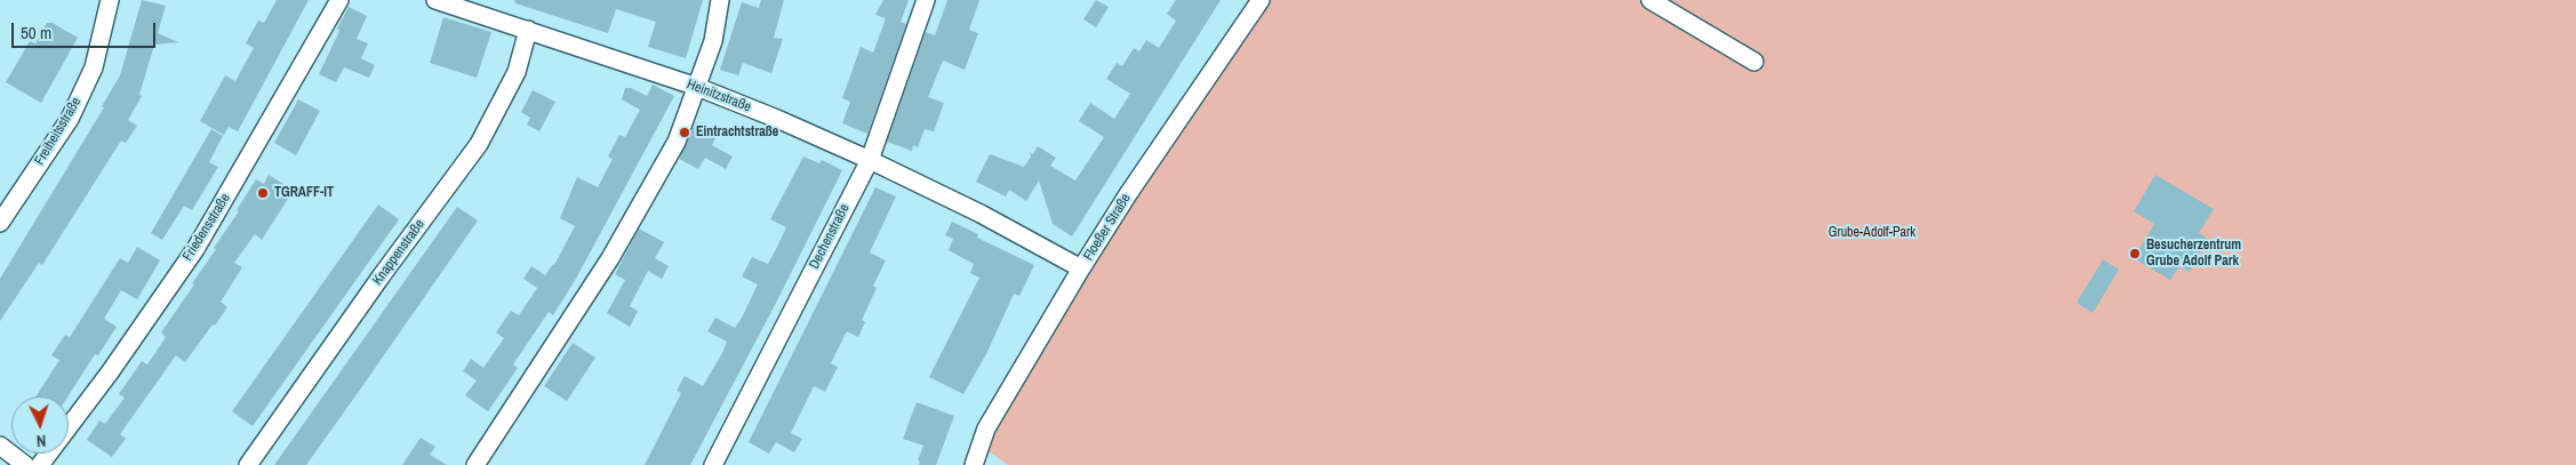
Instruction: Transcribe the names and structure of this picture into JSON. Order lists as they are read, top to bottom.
{
  "streets": {
    "street": [
      "Heinitzstraße",
      "Freiheitsstraße",
      "Friedensstraße",
      "Floeßer Straße",
      "Dechenstraße",
      "Knappenstraße"
    ]
  },
  "crossings": [
    ["Heinitzstraße", "Floeßer Straße"],
    ["Heinitzstraße", "Dechenstraße"],
    ["Heinitzstraße", "Knappenstraße"]
  ],
  "parks": ["Grube-Adolf-Park"],
  "places": ["Eintrachtstraße", "TGRAFF-IT", "Besucherzentrum Grube Adolf Park"],
  "scale_bar": "50 m",
  "north": "bottom"
}
